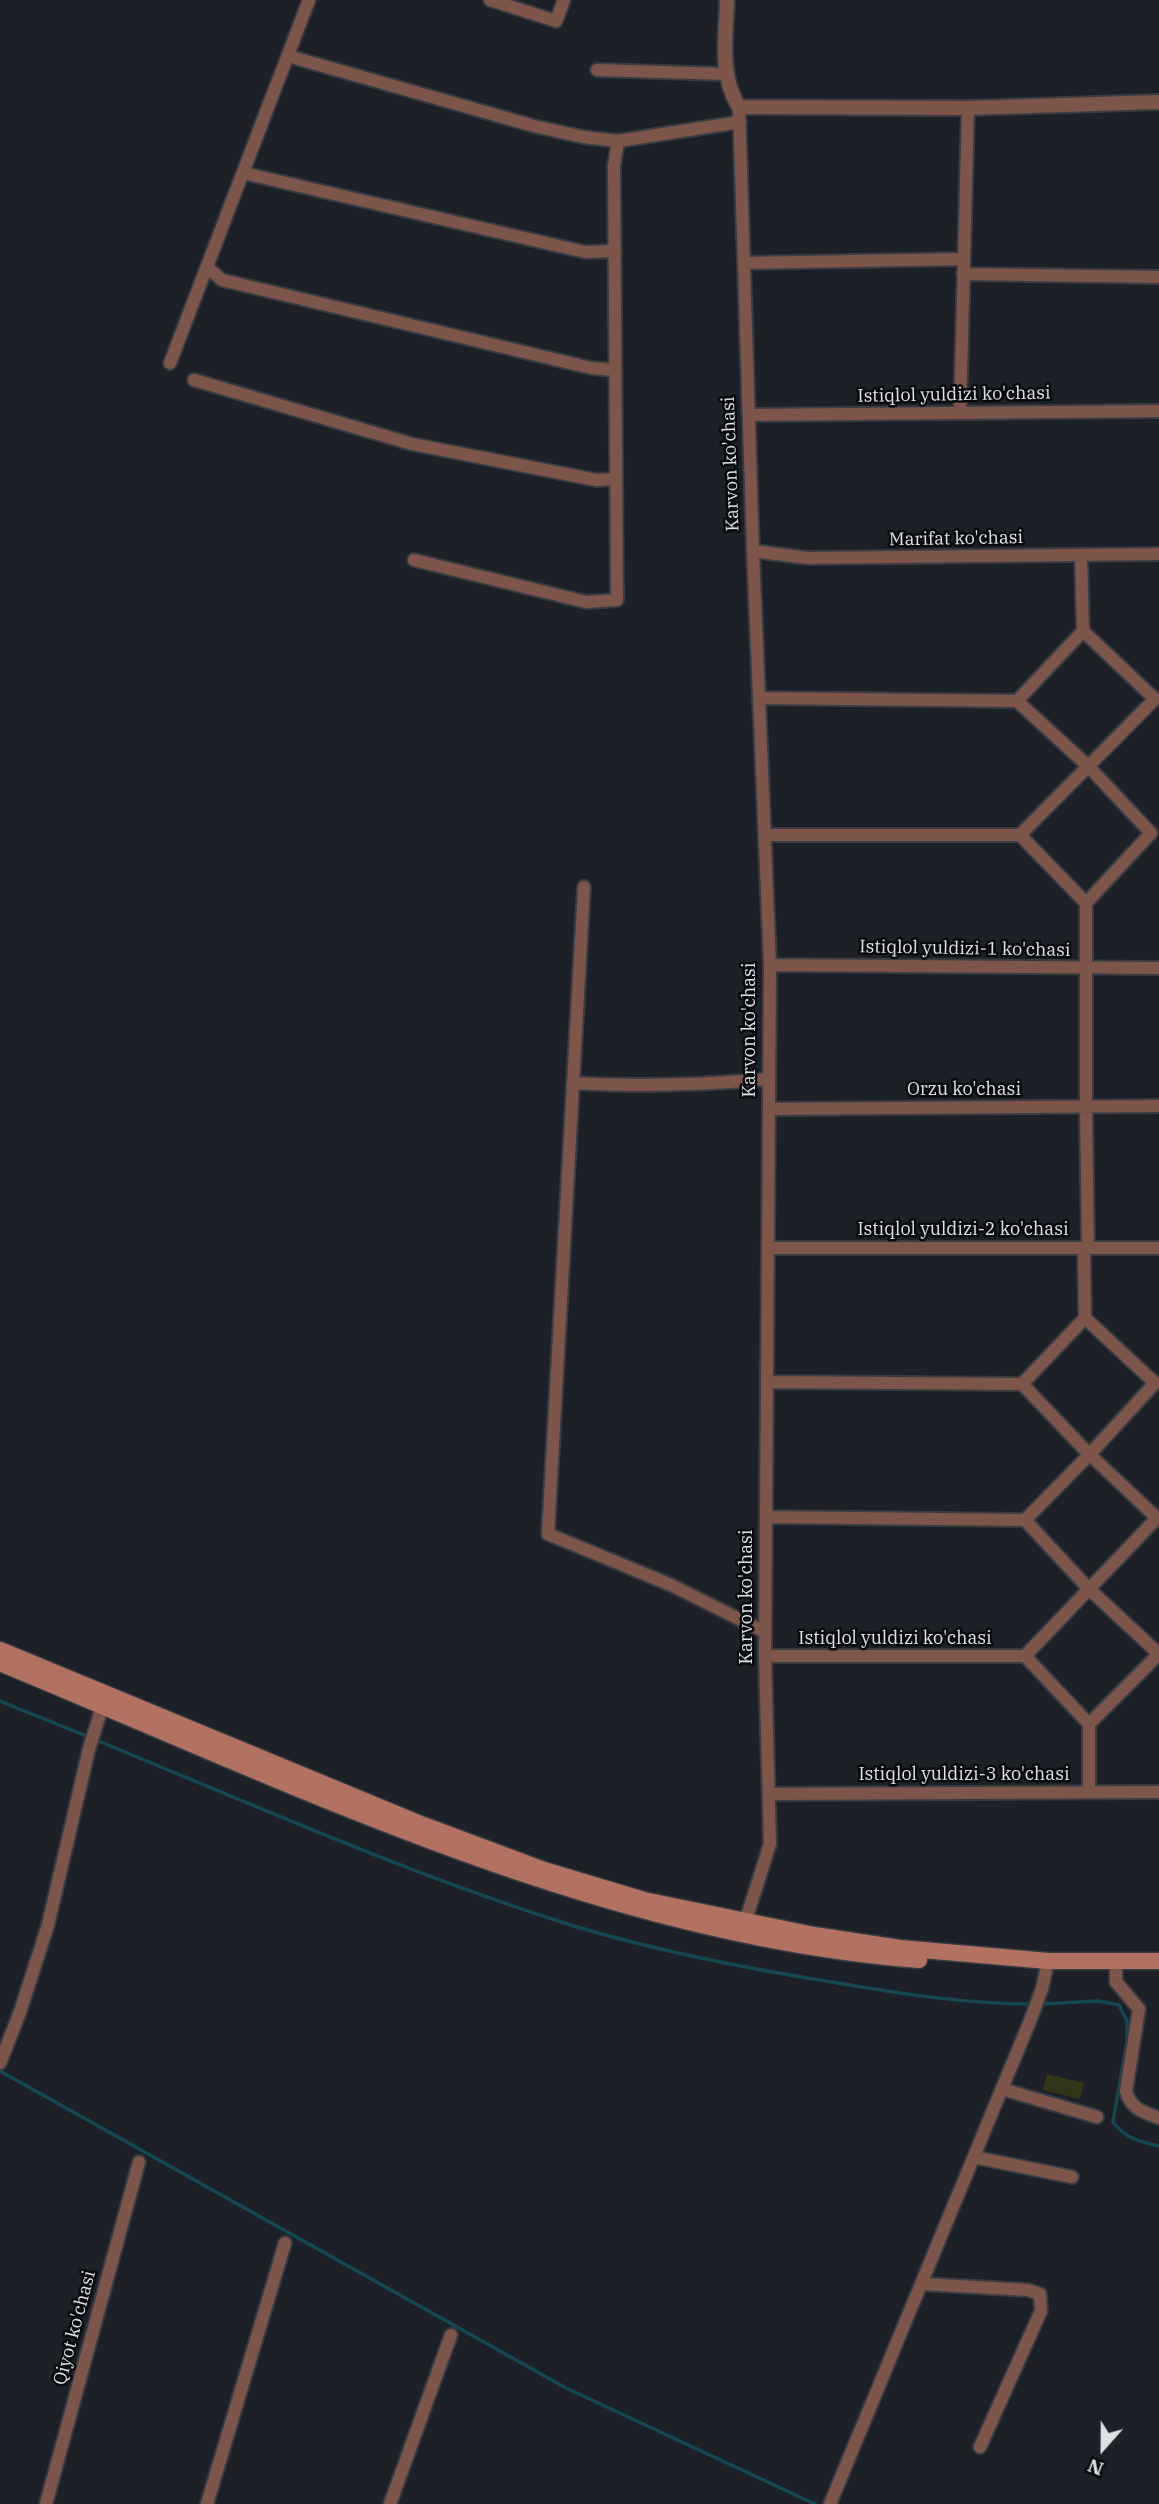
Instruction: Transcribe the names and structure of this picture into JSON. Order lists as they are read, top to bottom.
{
  "streets": {
    "street": [
      "Istiqlol yuldizi ko'chasi",
      "Karvon ko'chasi",
      "Marifat ko'chasi",
      "Istiqlol yuldizi-1 ko'chasi",
      "Orzu ko'chasi",
      "Istiqlol yuldizi-2 ko'chasi",
      "Istiqlol yuldizi-3 ko'chasi",
      "Qiyot ko'chasi"
    ]
  },
  "crossings": [
    ["Istiqlol yuldizi ko'chasi", "Karvon ko'chasi"],
    ["Karvon ko'chasi", "Marifat ko'chasi"],
    ["Karvon ko'chasi", "Istiqlol yuldizi-1 ko'chasi"],
    ["Karvon ko'chasi", "Orzu ko'chasi"],
    ["Karvon ko'chasi", "Istiqlol yuldizi-2 ko'chasi"],
    ["Karvon ko'chasi", "Istiqlol yuldizi-3 ko'chasi"]
  ],
  "north": "bottom"
}
